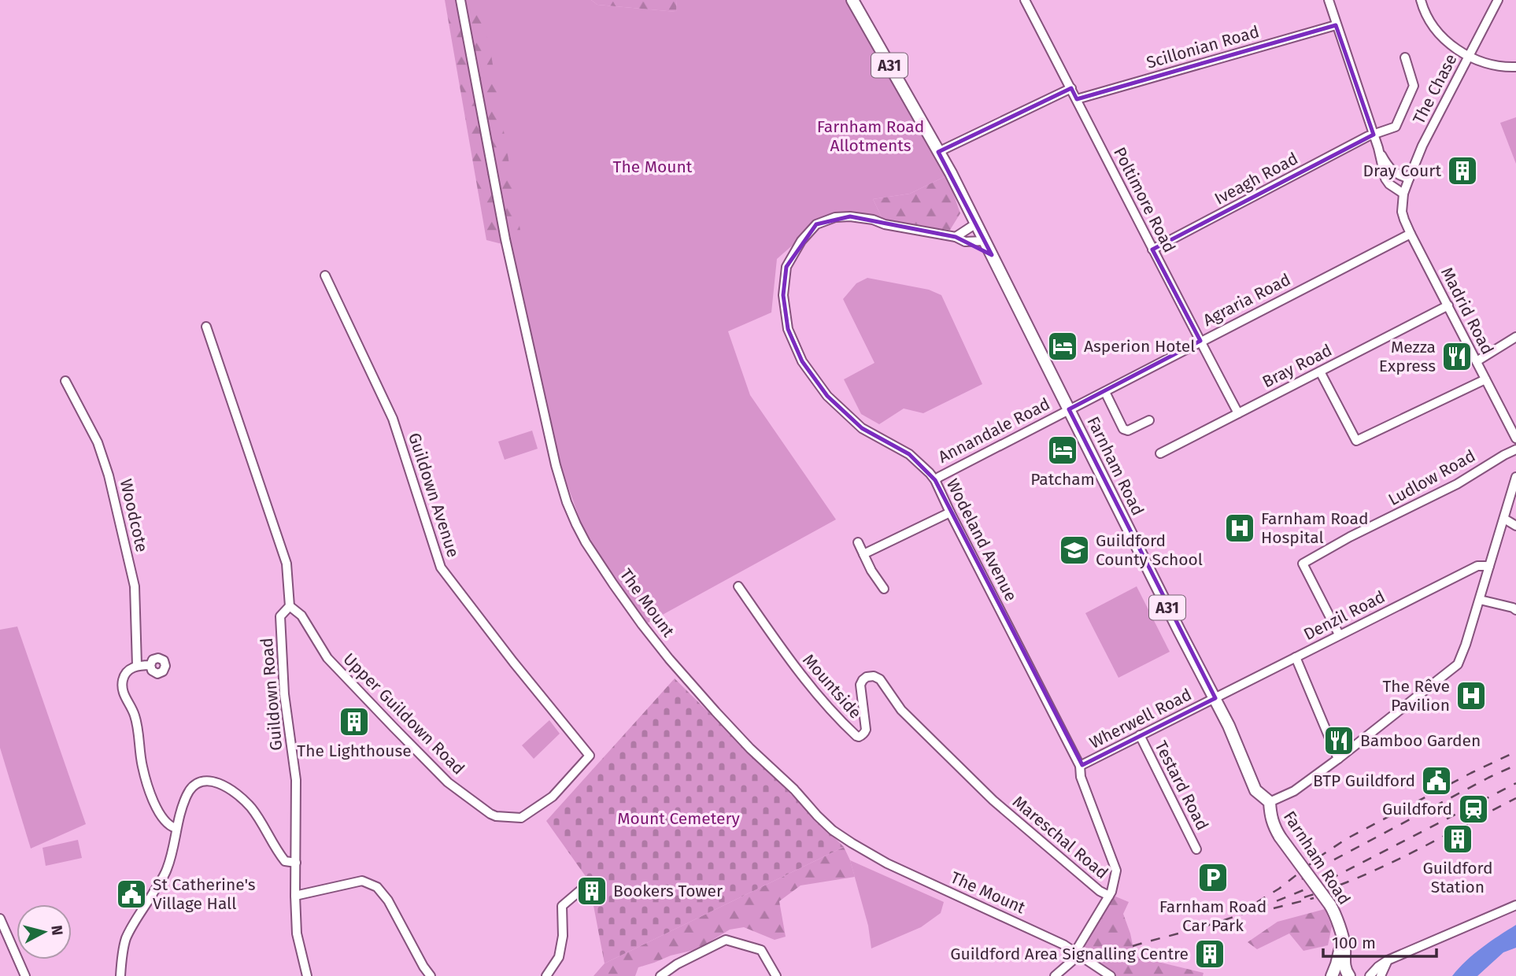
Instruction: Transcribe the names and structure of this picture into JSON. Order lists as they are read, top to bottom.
{
  "streets": {
    "main road": ["A31", "Farnham Road"],
    "street": [
      "Scillonian Road",
      "The Chase",
      "Iveagh Road",
      "Poltimore Road",
      "Agraria Road",
      "Madrid Road",
      "Bray Road",
      "Annandale Road",
      "Ludlow Road",
      "Guildown Avenue",
      "Woodcote",
      "Wodeland Avenue",
      "The Mount",
      "Denzil Road",
      "Mountside",
      "Guildown Road",
      "Upper Guildown Road",
      "Wherwell Road",
      "Testard Road",
      "Mareschal Road"
    ]
  },
  "crossings": [
    ["Scillonian Road", "Poltimore Road"],
    ["The Chase", "Madrid Road"],
    ["Iveagh Road", "Poltimore Road"],
    ["Poltimore Road", "Agraria Road"],
    ["Poltimore Road", "Bray Road"],
    ["Agraria Road", "Madrid Road"],
    ["Agraria Road", "Annandale Road"],
    ["Agraria Road", "Farnham Road"],
    ["Madrid Road", "Bray Road"],
    ["Annandale Road", "Farnham Road"],
    ["Annandale Road", "Wodeland Avenue"],
    ["Farnham Road", "Wodeland Avenue"],
    ["Farnham Road", "Denzil Road"],
    ["Farnham Road", "Wherwell Road"],
    ["Ludlow Road", "Denzil Road"],
    ["Guildown Avenue", "Upper Guildown Road"],
    ["Wodeland Avenue", "The Mount"],
    ["Wodeland Avenue", "Wherwell Road"],
    ["Wodeland Avenue", "Mareschal Road"],
    ["Denzil Road", "Wherwell Road"],
    ["Mountside", "Mareschal Road"],
    ["Guildown Road", "Upper Guildown Road"],
    ["Wherwell Road", "Testard Road"]
  ],
  "parks": ["Farnham Road Allotments", "The Mount", "Mount Cemetery"],
  "places": {
    "building": [
      "Dray Court",
      "The Lighthouse",
      "Guildford Station",
      "Bookers Tower",
      "Guildford Area Signalling Centre"
    ],
    "hotel": ["Asperion Hotel", "Patcham"],
    "restaurant": ["Mezza Express", "Bamboo Garden"],
    "hospital": ["Farnham Road Hospital", "The Rêve Pavilion"],
    "school or university": ["Guildford County School"],
    "public building": ["BTP Guildford", "St Catherine's Village Hall"],
    "station": ["Guildford"],
    "parking": ["Farnham Road Car Park"]
  },
  "scale_bar": "100 m",
  "north": "right"
}
